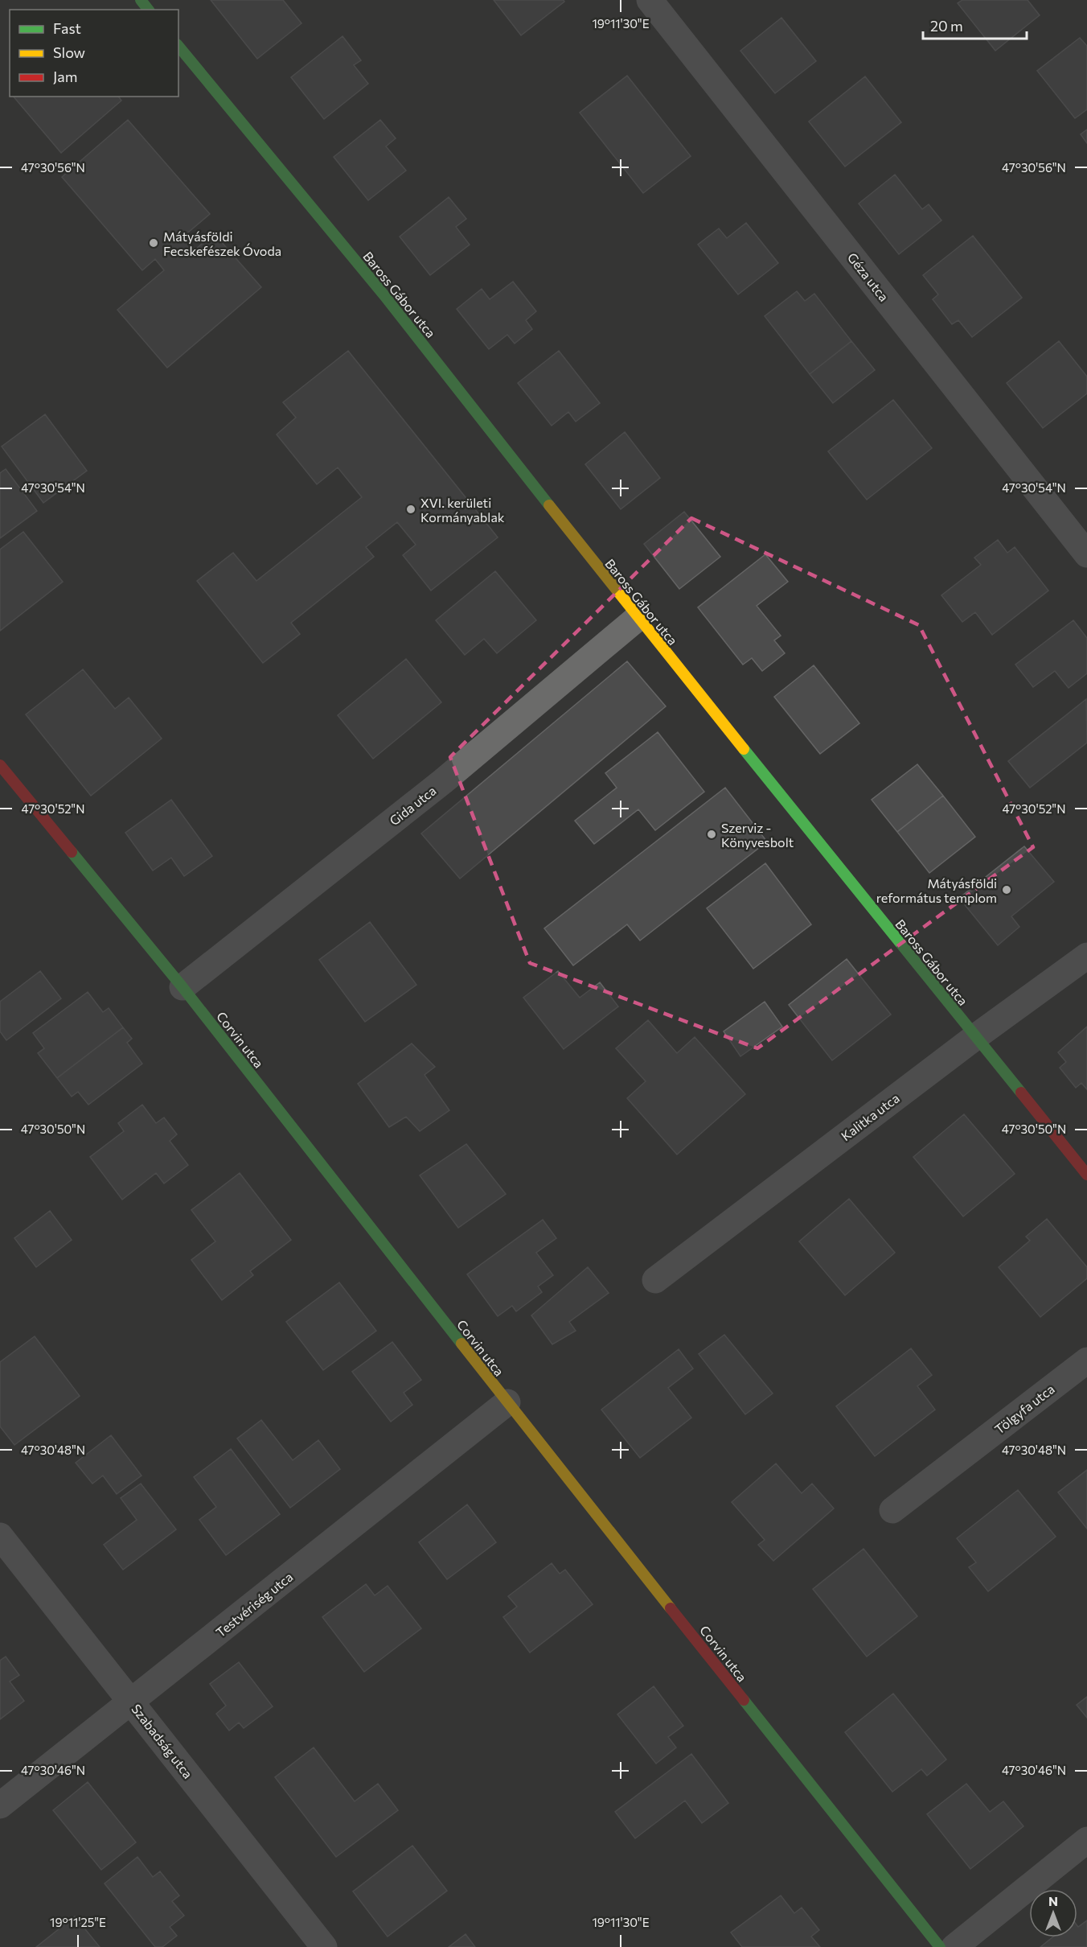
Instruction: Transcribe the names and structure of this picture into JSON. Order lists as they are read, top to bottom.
{
  "streets": {
    "street": [
      "Géza utca",
      "Baross Gábor utca",
      "Gida utca",
      "Corvin utca",
      "Kalitka utca",
      "Tölgyfa utca",
      "Testvériség utca",
      "Szabadság utca"
    ]
  },
  "crossings": [
    ["Baross Gábor utca", "Gida utca"],
    ["Baross Gábor utca", "Kalitka utca"],
    ["Gida utca", "Corvin utca"],
    ["Corvin utca", "Testvériség utca"],
    ["Testvériség utca", "Szabadság utca"]
  ],
  "places": [
    "Mátyásföldi Fecskefészek Óvoda",
    "XVI. kerületi Kormányablak",
    "Szerviz - Könyvesbolt",
    "Mátyásföldi református templom"
  ],
  "legend": ["Fast", "Slow", "Jam"],
  "scale_bar": "20 m",
  "north": "top",
  "coordinates": [
    "19°11'30\"E",
    "47°30'56\"N",
    "47°30'54\"N",
    "47°30'52\"N",
    "47°30'50\"N",
    "47°30'48\"N",
    "47°30'46\"N",
    "19°11'25\"E"
  ]
}
